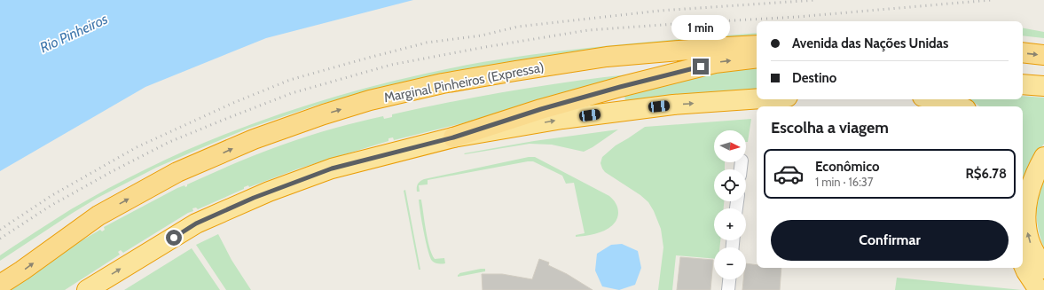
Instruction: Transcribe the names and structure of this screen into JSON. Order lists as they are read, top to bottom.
{
  "streets": {
    "highway": ["Marginal Pinheiros (Expressa)"]
  },
  "water": ["Rio Pinheiros"],
  "north": "right",
  "page": {
    "bubble": "1 min",
    "banner": ["Avenida das Nações Unidas", "Destino"],
    "heading": "Escolha a viagem",
    "map_buttons": ["+", "−"],
    "list": [
      {
        "name": "Econômico",
        "note": "1 min · 16:37",
        "value": "R$6.78"
      }
    ],
    "buttons": "Confirmar"
  }
}
